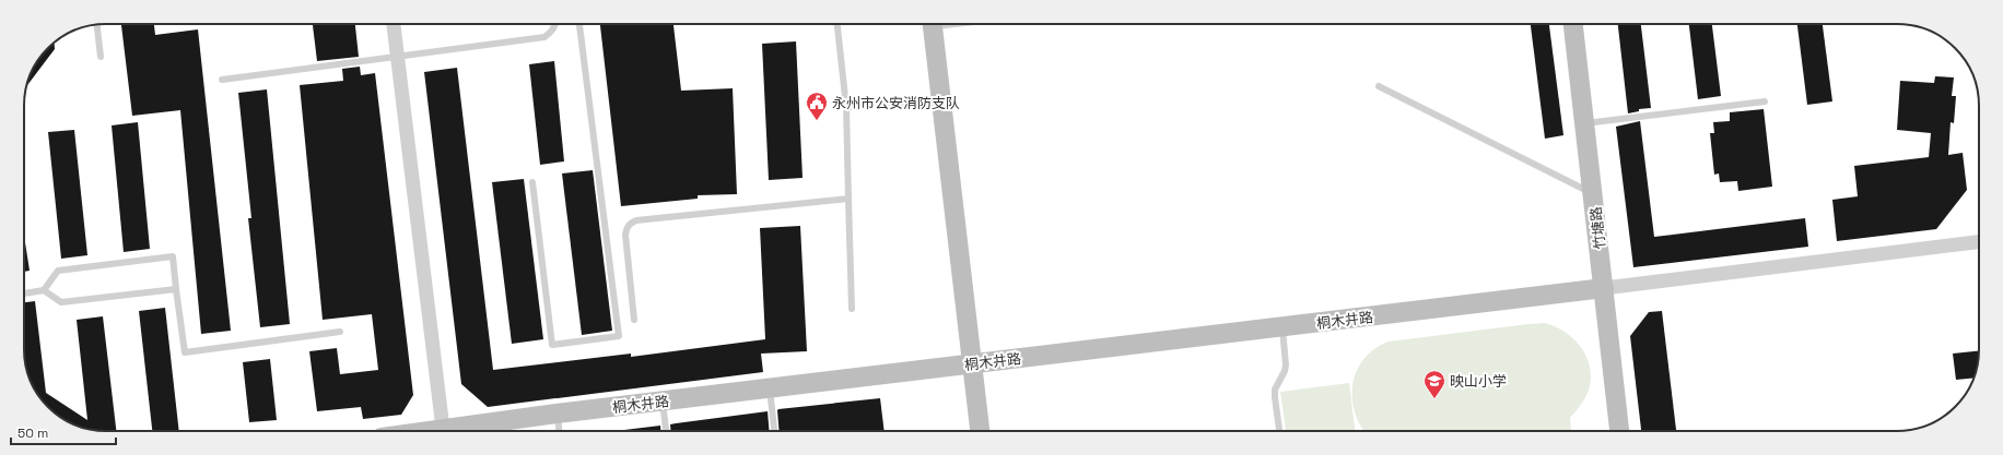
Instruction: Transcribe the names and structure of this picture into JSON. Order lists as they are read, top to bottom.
{
  "streets": {
    "street": ["竹塘路", "桐木井路"]
  },
  "crossings": [
    ["竹塘路", "桐木井路"]
  ],
  "places": {
    "public building": ["永州市公安消防支队"],
    "school or university": ["映山小学"]
  },
  "scale_bar": "50 m"
}
